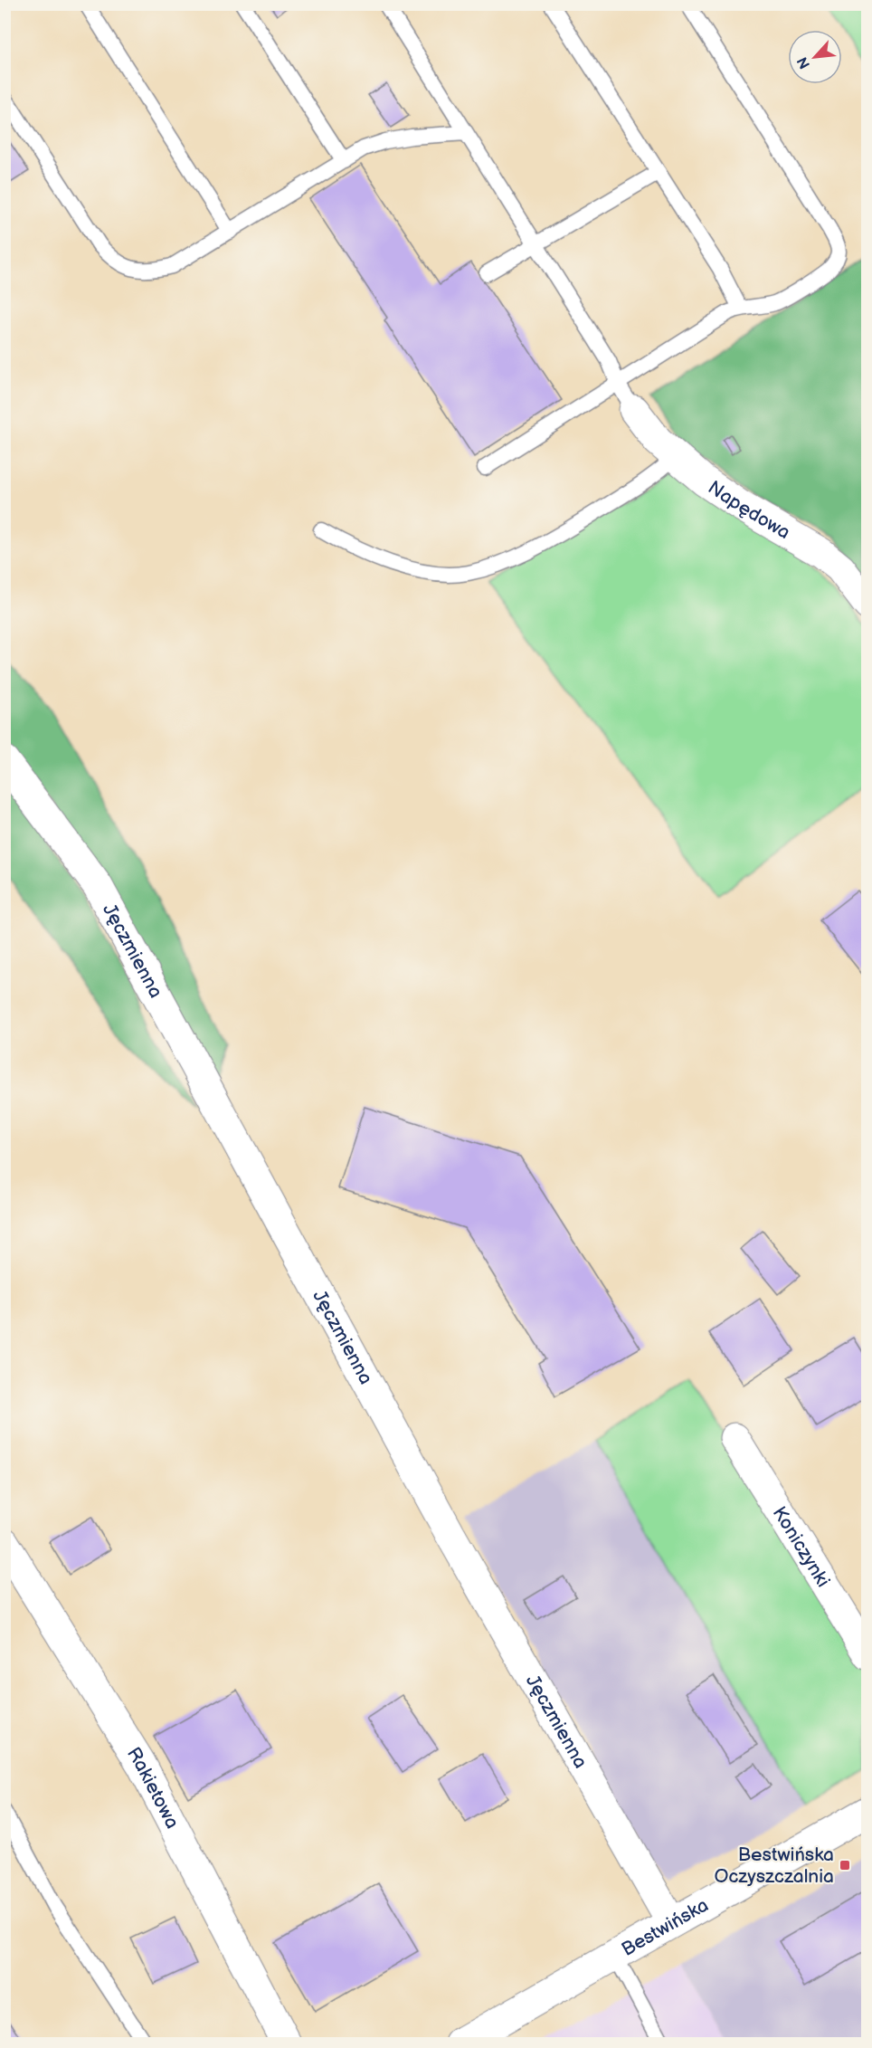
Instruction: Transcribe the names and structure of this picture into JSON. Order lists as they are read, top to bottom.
{
  "streets": {
    "street": [
      "Napędowa",
      "Jęczmienna",
      "Koniczynki",
      "Rakietowa",
      "Bestwińska"
    ]
  },
  "crossings": [
    ["Jęczmienna", "Bestwińska"]
  ],
  "places": {
    "transit": ["Bestwińska Oczyszczalnia"]
  },
  "north": "bottom left"
}
